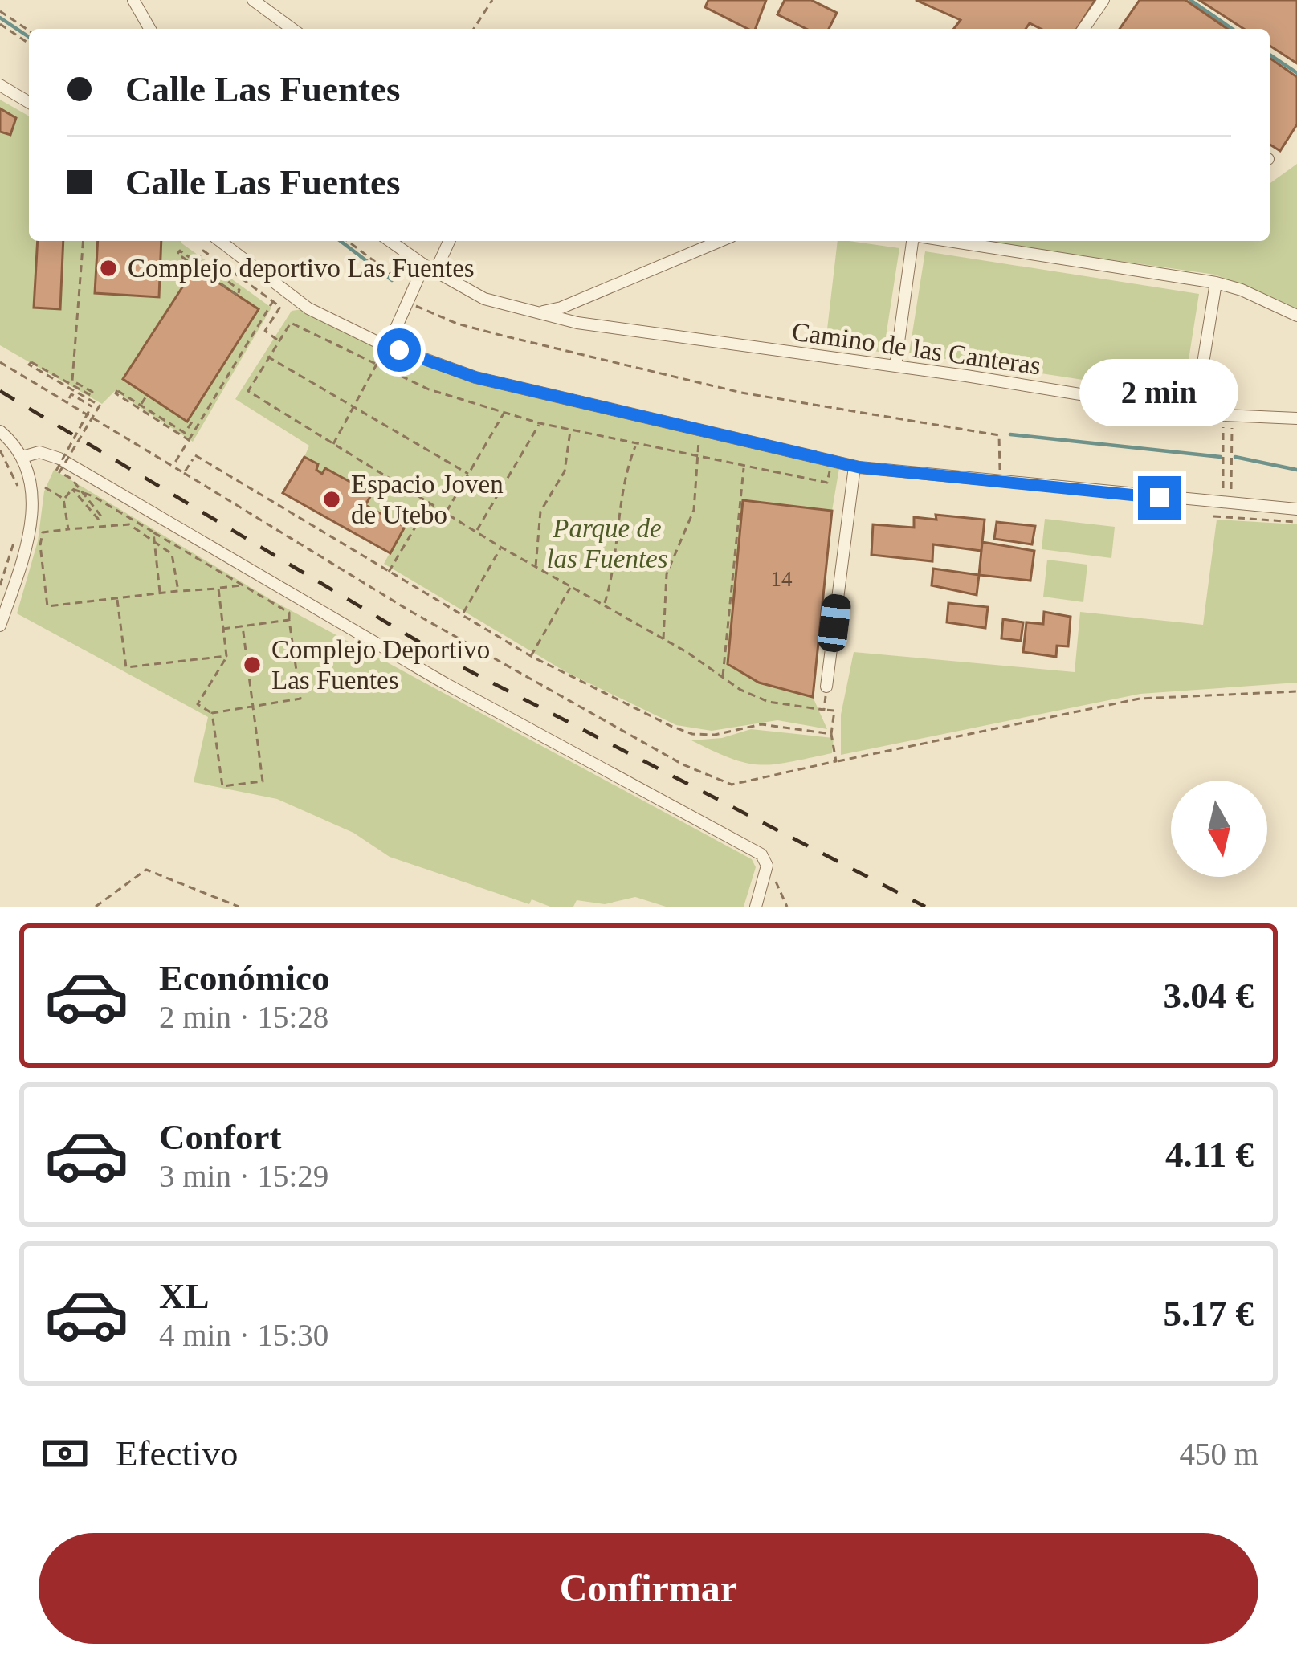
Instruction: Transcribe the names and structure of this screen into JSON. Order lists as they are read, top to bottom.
{
  "streets": {
    "street": ["Camino de las Canteras"]
  },
  "parks": ["Parque de las Fuentes"],
  "places": ["Complejo deportivo Las Fuentes", "Espacio Joven de Utebo", "Complejo Deportivo Las Fuentes"],
  "house_numbers": ["14"],
  "north": "bottom",
  "page": {
    "banner": ["Calle Las Fuentes", "Calle Las Fuentes"],
    "bubble": "2 min",
    "list": [
      {
        "name": "Económico",
        "note": "2 min · 15:28",
        "value": "3.04 €"
      },
      {
        "name": "Confort",
        "note": "3 min · 15:29",
        "value": "4.11 €"
      },
      {
        "name": "XL",
        "note": "4 min · 15:30",
        "value": "5.17 €"
      }
    ],
    "pay": ["Efectivo", "450 m"],
    "buttons": "Confirmar"
  }
}
